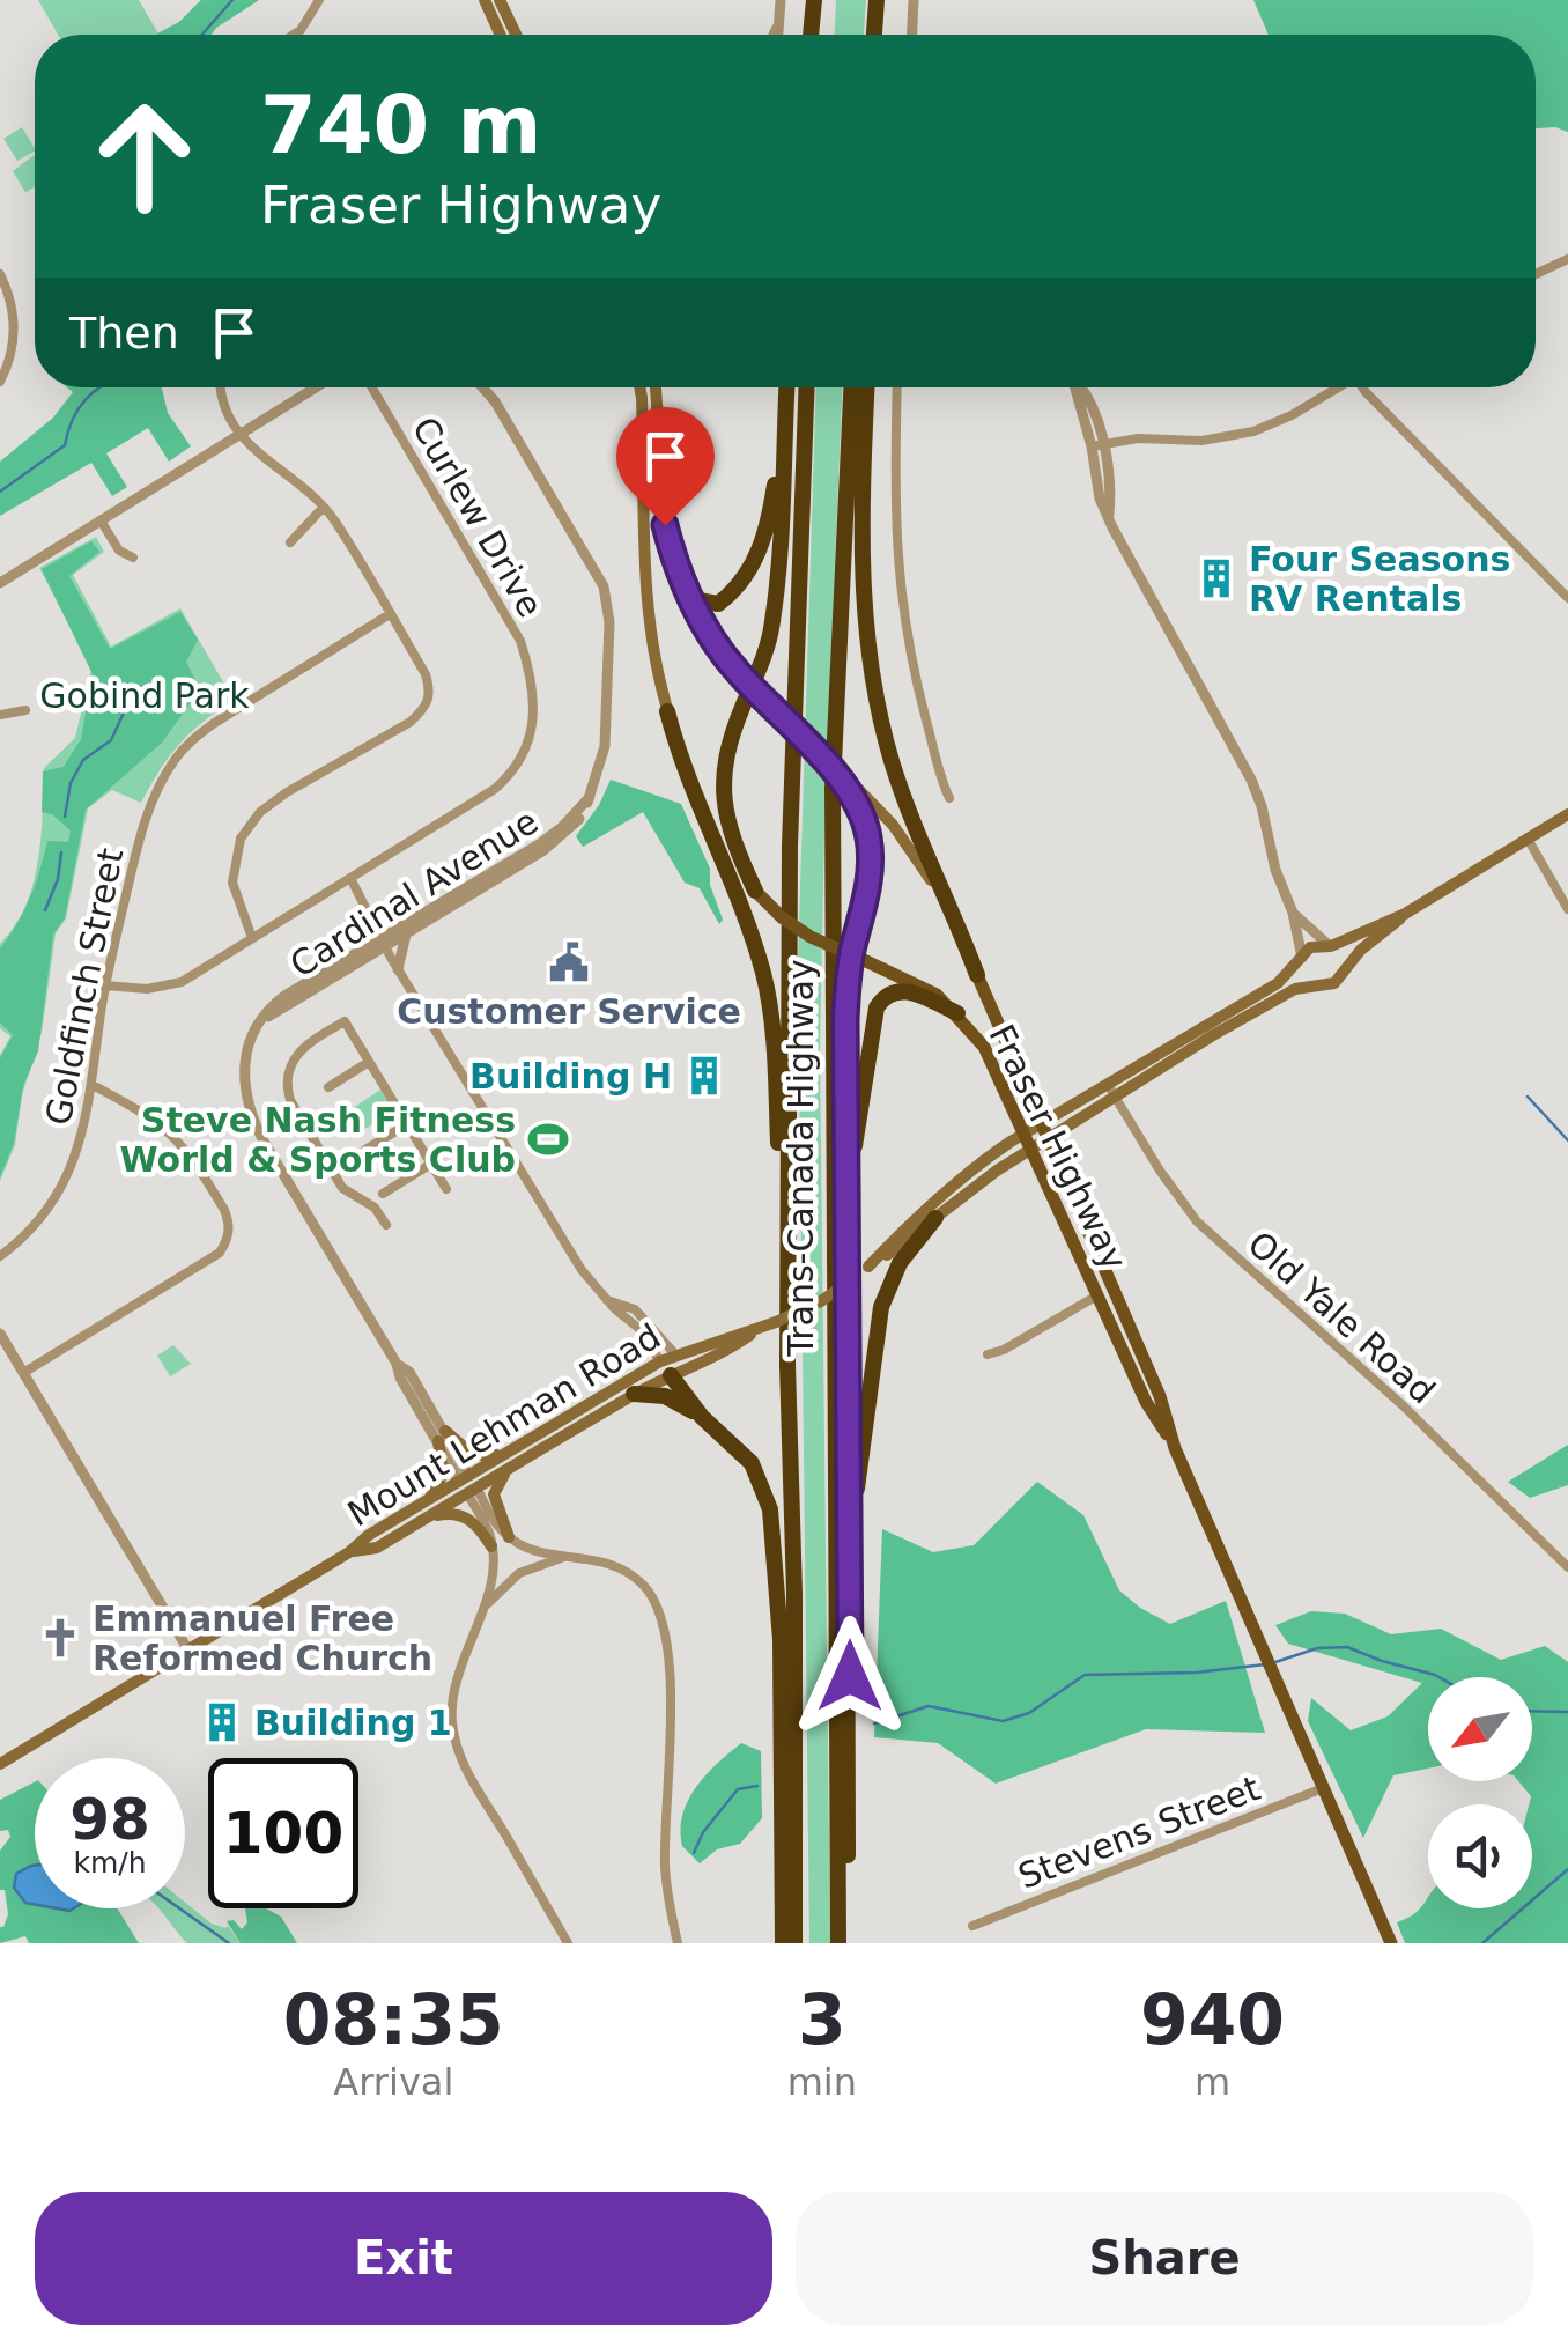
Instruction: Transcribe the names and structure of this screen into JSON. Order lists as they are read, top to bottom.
{
  "streets": {
    "highway": ["Trans-Canada Highway"],
    "main road": ["Fraser Highway", "Mount Lehman Road"],
    "street": [
      "Curlew Drive",
      "Cardinal Avenue",
      "Goldfinch Street",
      "Old Yale Road",
      "Stevens Street"
    ]
  },
  "crossings": [
    ["Curlew Drive", "Goldfinch Street"],
    ["Cardinal Avenue", "Mount Lehman Road"],
    ["Fraser Highway", "Mount Lehman Road"],
    ["Fraser Highway", "Stevens Street"],
    ["Old Yale Road", "Mount Lehman Road"]
  ],
  "parks": ["Gobind Park"],
  "places": {
    "building": ["Four Seasons RV Rentals", "Building H", "Building 1"],
    "public building": ["Customer Service"],
    "sports": ["Steve Nash Fitness World & Sports Club"],
    "church": ["Emmanuel Free Reformed Church"]
  },
  "north": "bottom left",
  "page": {
    "turn": ["740 m", "Fraser Highway"],
    "then": "Then",
    "speed": "98 km/h",
    "limit": "100",
    "eta": [
      "08:35",
      "Arrival",
      "3",
      "min",
      "940",
      "m"
    ],
    "buttons": ["Exit", "Share"]
  }
}
